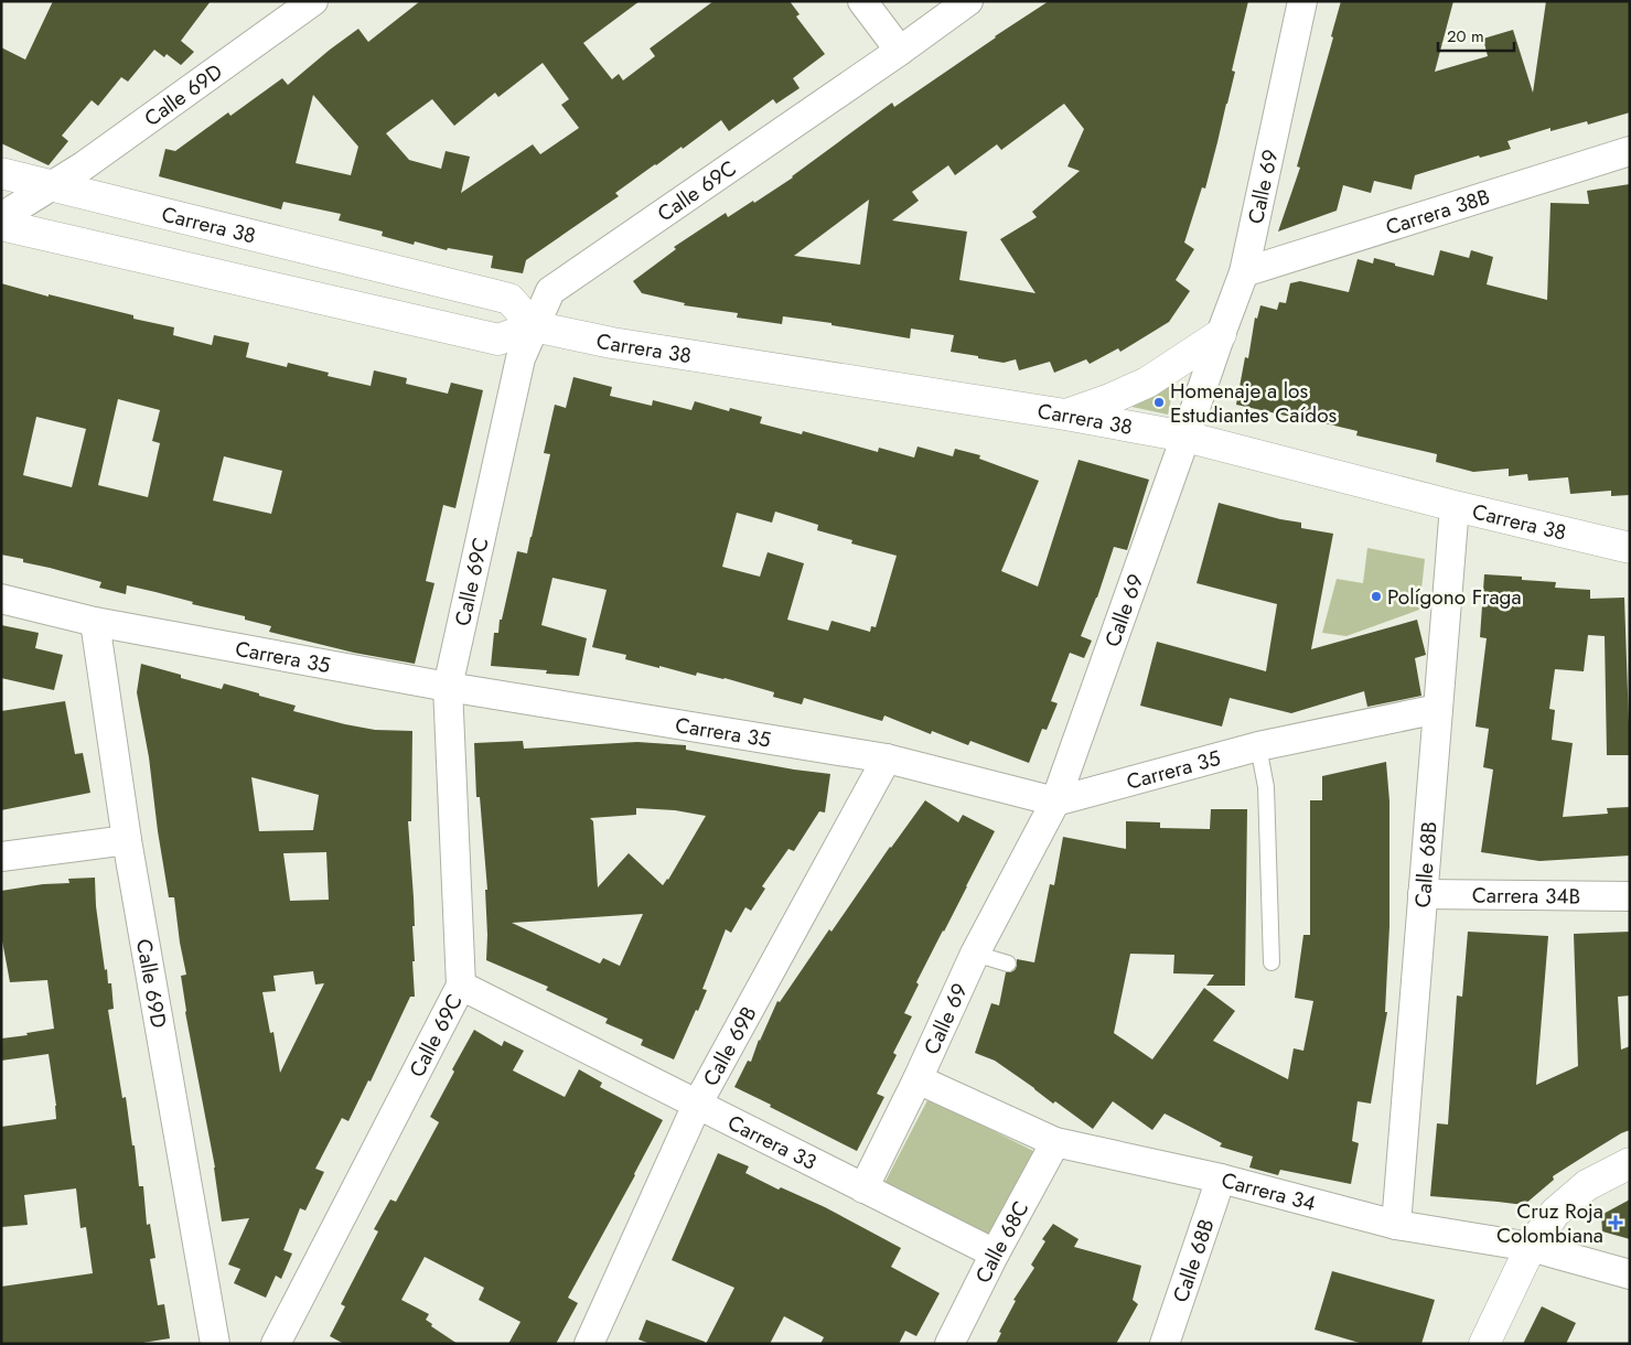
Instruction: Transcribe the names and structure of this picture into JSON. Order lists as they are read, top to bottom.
{
  "streets": {
    "main road": ["Carrera 38"],
    "street": [
      "Calle 69D",
      "Calle 69",
      "Calle 69C",
      "Carrera 38B",
      "Carrera 35",
      "Calle 68B",
      "Carrera 34B",
      "Calle 69B",
      "Carrera 33",
      "Carrera 34",
      "Calle 68C"
    ]
  },
  "crossings": [
    ["Calle 69D", "Carrera 38"],
    ["Calle 69D", "Carrera 35"],
    ["Calle 69", "Carrera 38B"],
    ["Calle 69", "Carrera 38"],
    ["Calle 69", "Carrera 35"],
    ["Calle 69", "Carrera 33"],
    ["Calle 69", "Carrera 34"],
    ["Calle 69C", "Carrera 38"],
    ["Calle 69C", "Carrera 35"],
    ["Calle 69C", "Carrera 33"],
    ["Carrera 38", "Calle 68B"],
    ["Carrera 35", "Calle 68B"],
    ["Carrera 35", "Calle 69B"],
    ["Calle 68B", "Carrera 34B"],
    ["Calle 68B", "Carrera 34"],
    ["Calle 69B", "Carrera 33"],
    ["Carrera 33", "Calle 68C"],
    ["Carrera 34", "Calle 68C"]
  ],
  "places": {
    "other": ["Homenaje a los Estudiantes Caídos", "Polígono Fraga"],
    "health": ["Cruz Roja Colombiana"]
  },
  "scale_bar": "20 m"
}
